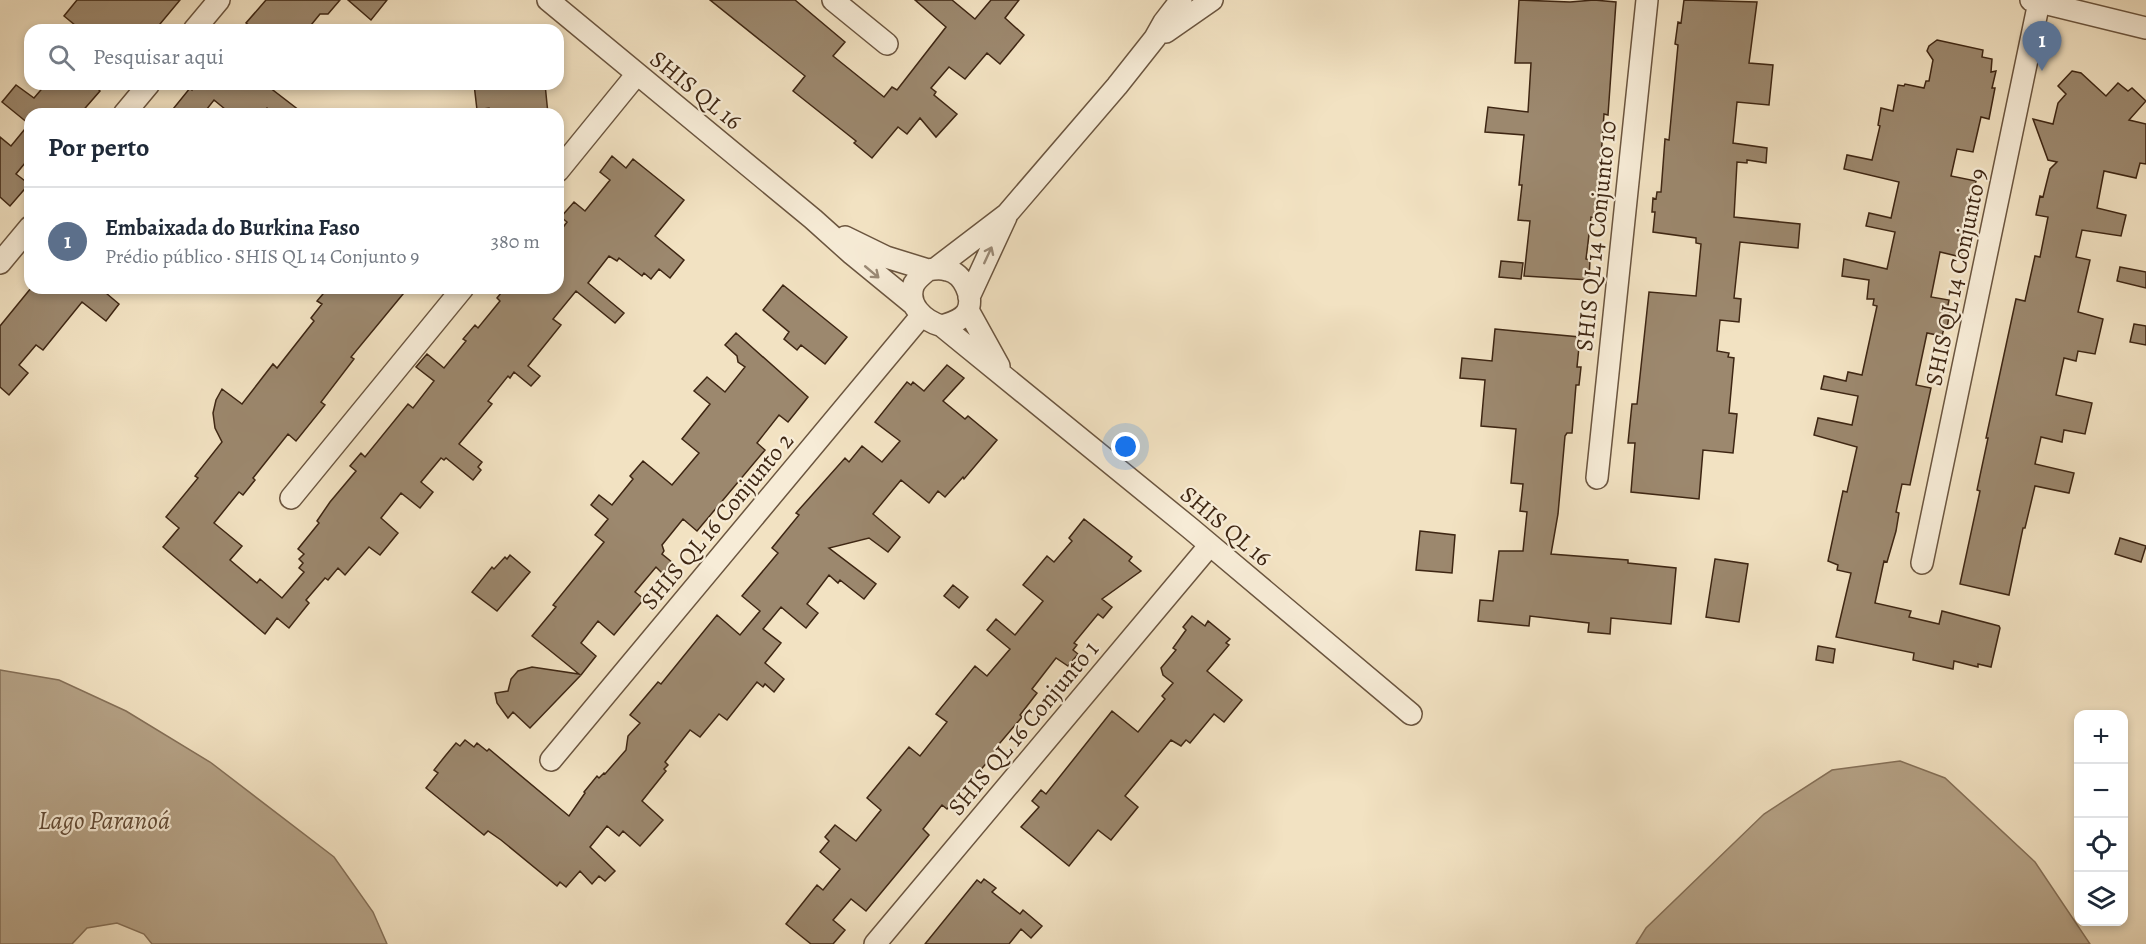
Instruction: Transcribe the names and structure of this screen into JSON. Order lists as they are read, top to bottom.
{
  "streets": {
    "street": [
      "SHIS QL 16",
      "SHIS QL 14 Conjunto 10",
      "SHIS QL 14 Conjunto 9",
      "SHIS QL 16 Conjunto 2",
      "SHIS QL 16 Conjunto 1"
    ]
  },
  "crossings": [
    ["SHIS QL 16", "SHIS QL 16 Conjunto 2"],
    ["SHIS QL 16", "SHIS QL 16 Conjunto 1"]
  ],
  "water": ["Lago Paranoá"],
  "page": {
    "pins": "1",
    "search": "Pesquisar aqui",
    "heading": "Por perto",
    "list": [
      {
        "mark": "1",
        "name": "Embaixada do Burkina Faso",
        "note": "Prédio público · SHIS QL 14 Conjunto 9",
        "value": "380 m"
      }
    ],
    "map_buttons": ["+", "−"]
  }
}
